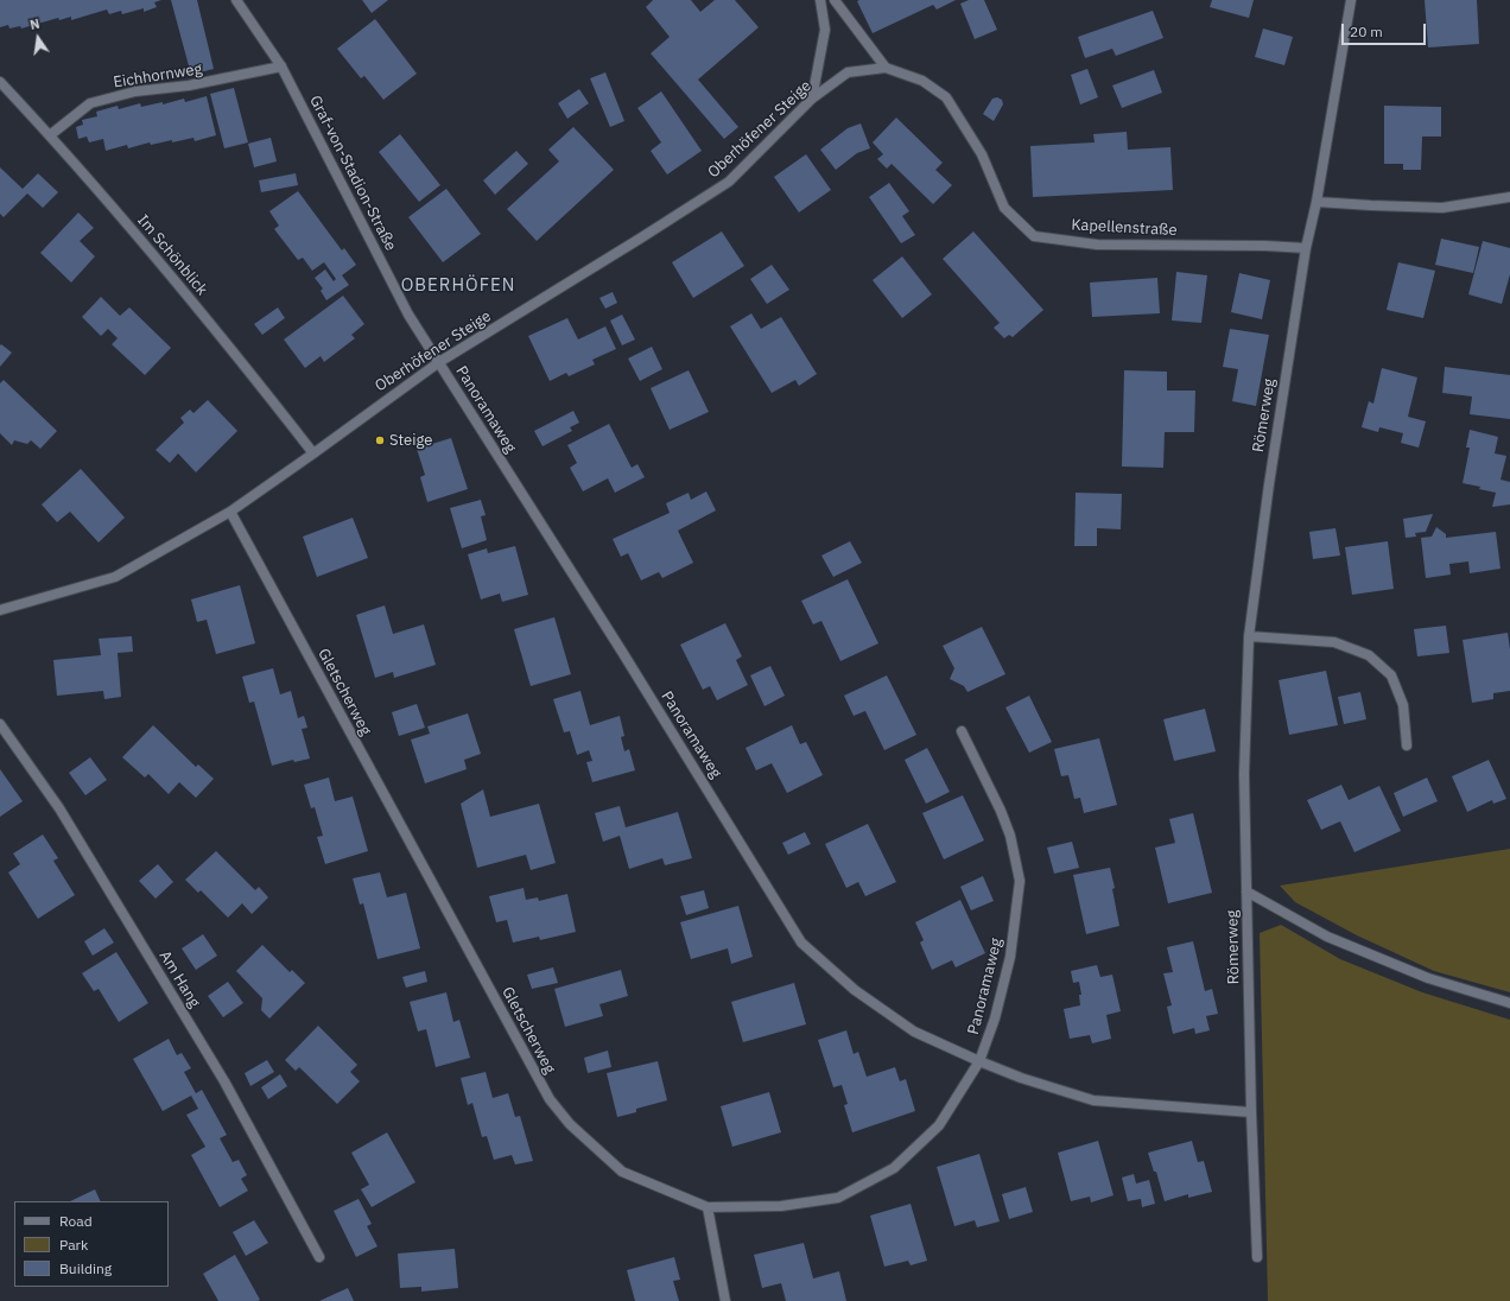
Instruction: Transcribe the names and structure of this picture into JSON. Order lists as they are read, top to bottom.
{
  "streets": {
    "street": [
      "Eichhornweg",
      "Oberhöfener Steige",
      "Graf-von-Stadion-Straße",
      "Kapellenstraße",
      "Im Schönblick",
      "Panoramaweg",
      "Römerweg",
      "Gletscherweg",
      "Am Hang"
    ]
  },
  "crossings": [
    ["Eichhornweg", "Graf-von-Stadion-Straße"],
    ["Eichhornweg", "Im Schönblick"],
    ["Oberhöfener Steige", "Graf-von-Stadion-Straße"],
    ["Oberhöfener Steige", "Kapellenstraße"],
    ["Oberhöfener Steige", "Im Schönblick"],
    ["Oberhöfener Steige", "Panoramaweg"],
    ["Oberhöfener Steige", "Gletscherweg"],
    ["Graf-von-Stadion-Straße", "Panoramaweg"],
    ["Kapellenstraße", "Römerweg"],
    ["Panoramaweg", "Römerweg"],
    ["Panoramaweg", "Gletscherweg"]
  ],
  "districts": ["OBERHÖFEN"],
  "places": ["Steige"],
  "legend": ["Road", "Park", "Building"],
  "scale_bar": "20 m",
  "north": "top"
}
